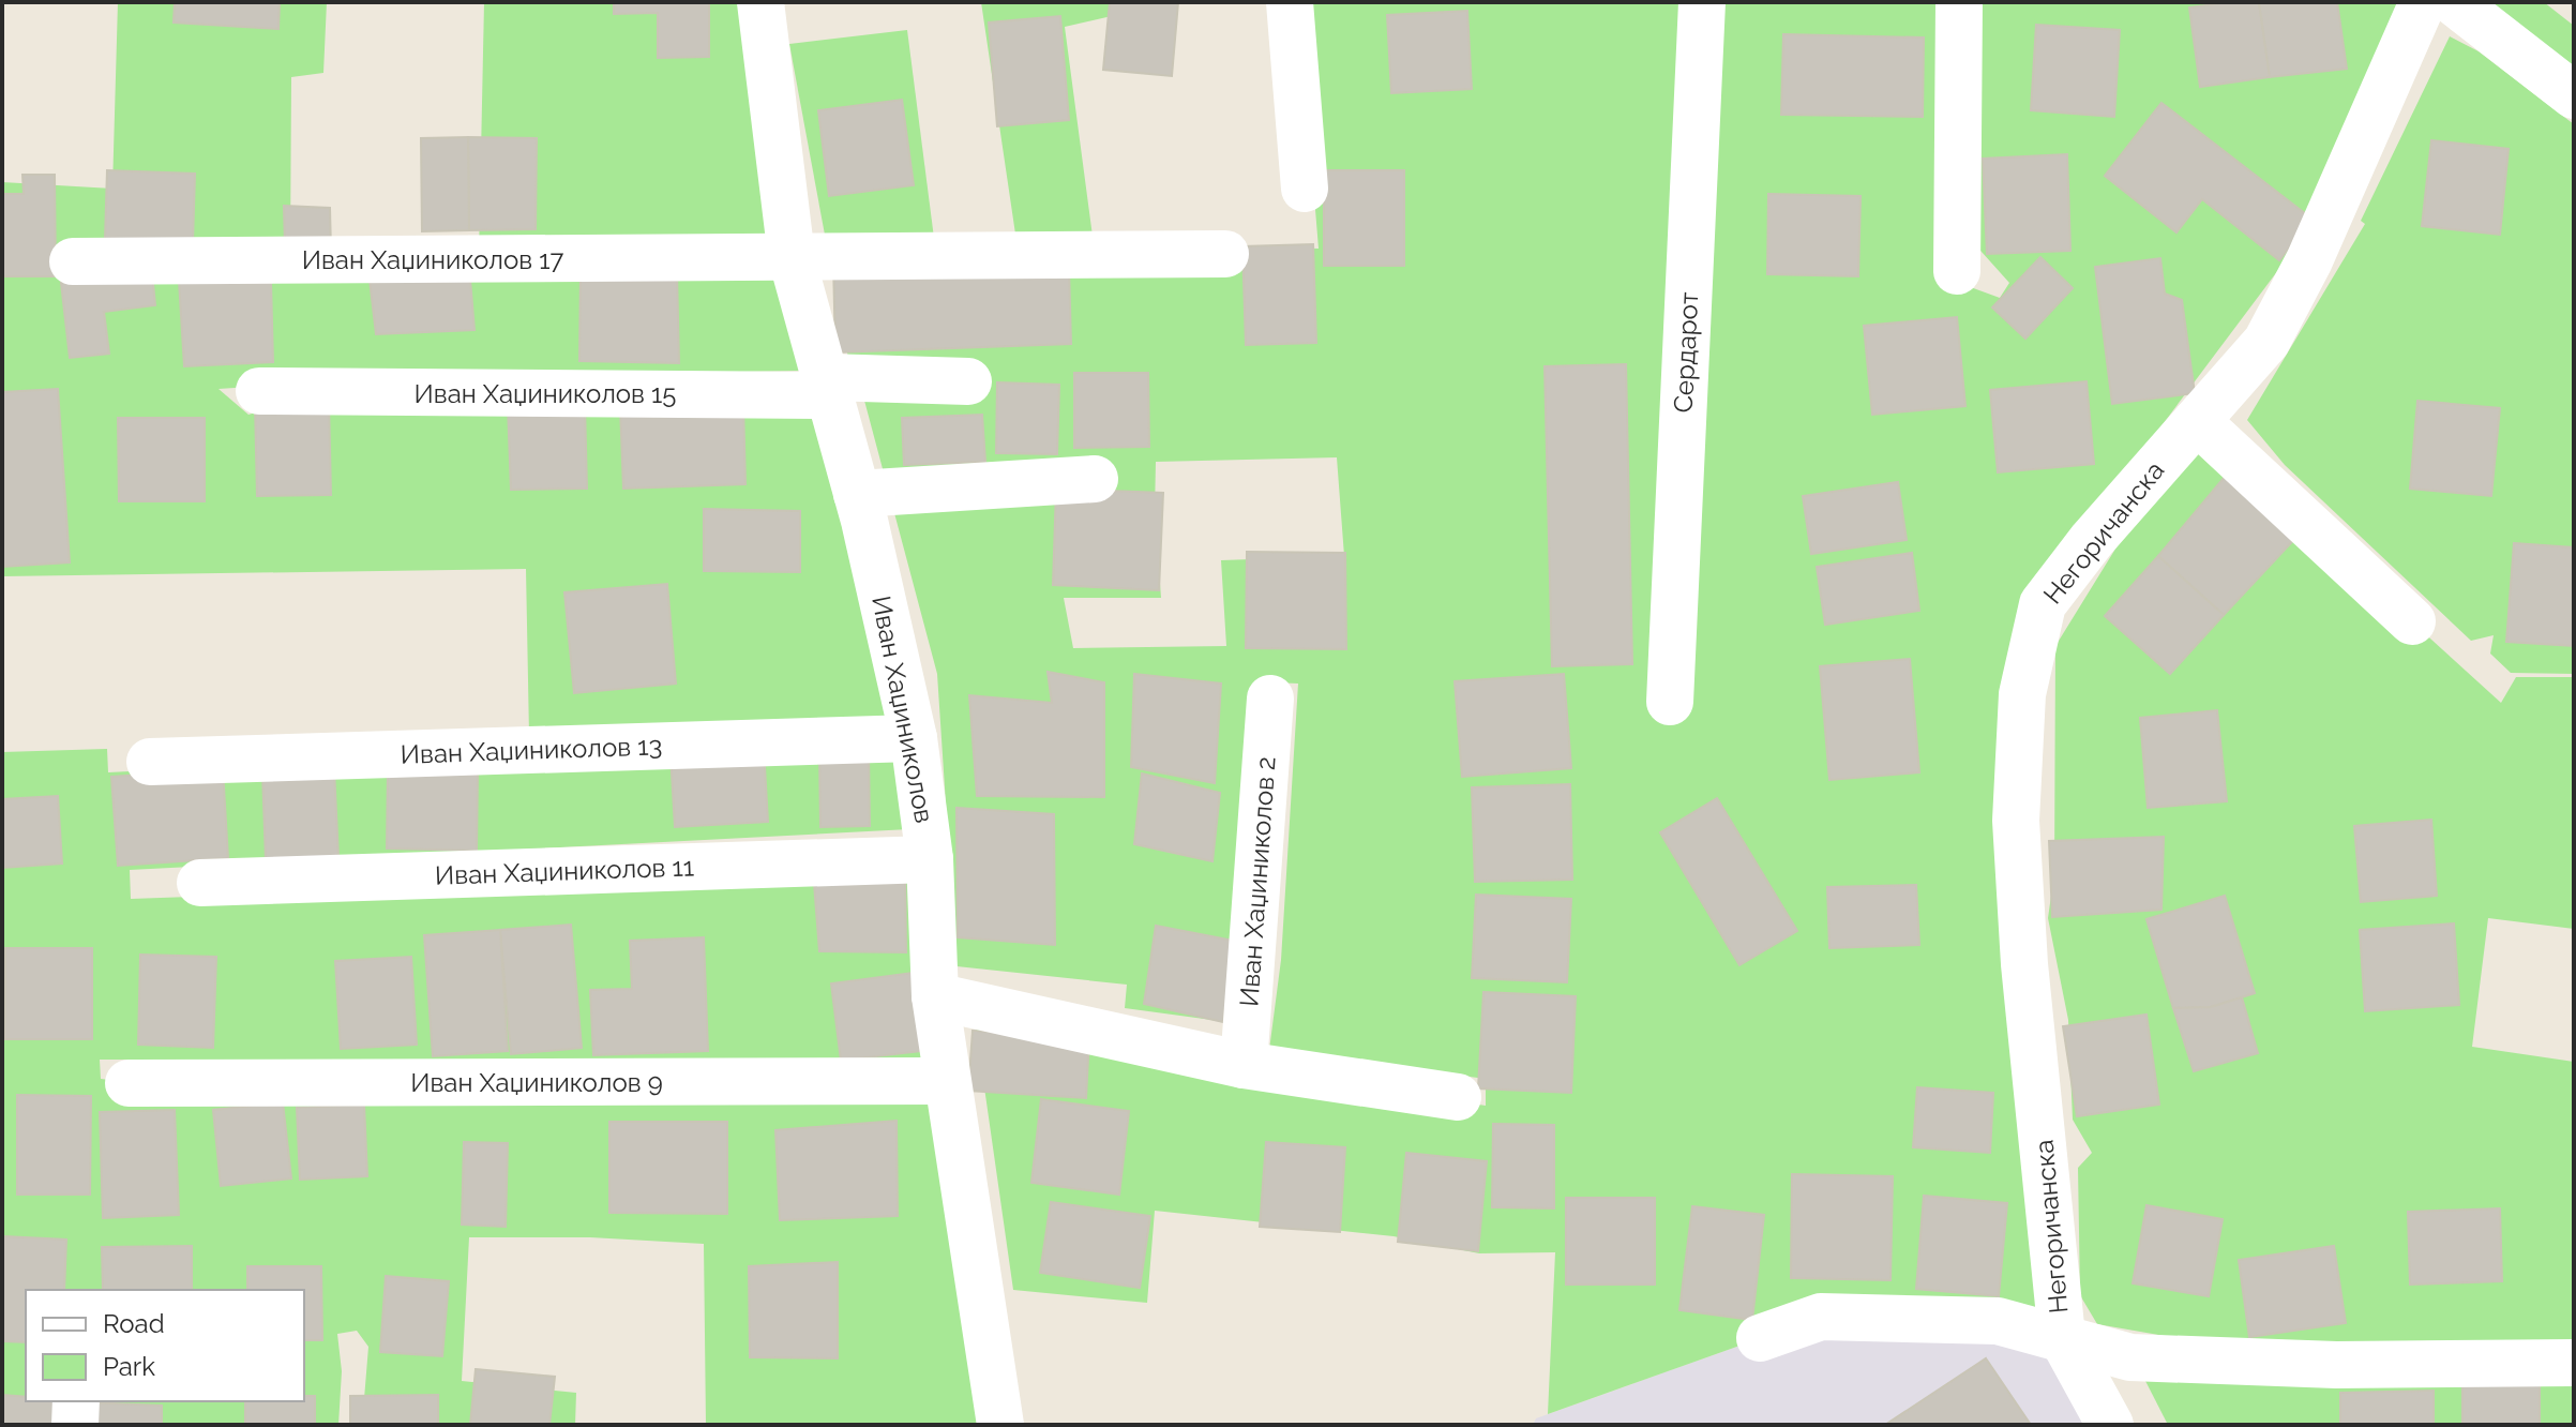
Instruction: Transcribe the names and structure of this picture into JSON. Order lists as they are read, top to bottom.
{
  "streets": {
    "street": [
      "Иван Хаџиниколов 17",
      "Сердарот",
      "Иван Хаџиниколов 15",
      "Негоричанска",
      "Иван Хаџиниколов",
      "Иван Хаџиниколов 13",
      "Иван Хаџиниколов 11",
      "Иван Хаџиниколов 2",
      "Иван Хаџиниколов 9"
    ]
  },
  "crossings": [
    ["Иван Хаџиниколов 17", "Иван Хаџиниколов"],
    ["Иван Хаџиниколов 15", "Иван Хаџиниколов"],
    ["Иван Хаџиниколов", "Иван Хаџиниколов 13"],
    ["Иван Хаџиниколов", "Иван Хаџиниколов 11"],
    ["Иван Хаџиниколов", "Иван Хаџиниколов 9"]
  ],
  "legend": ["Road", "Park"]
}
